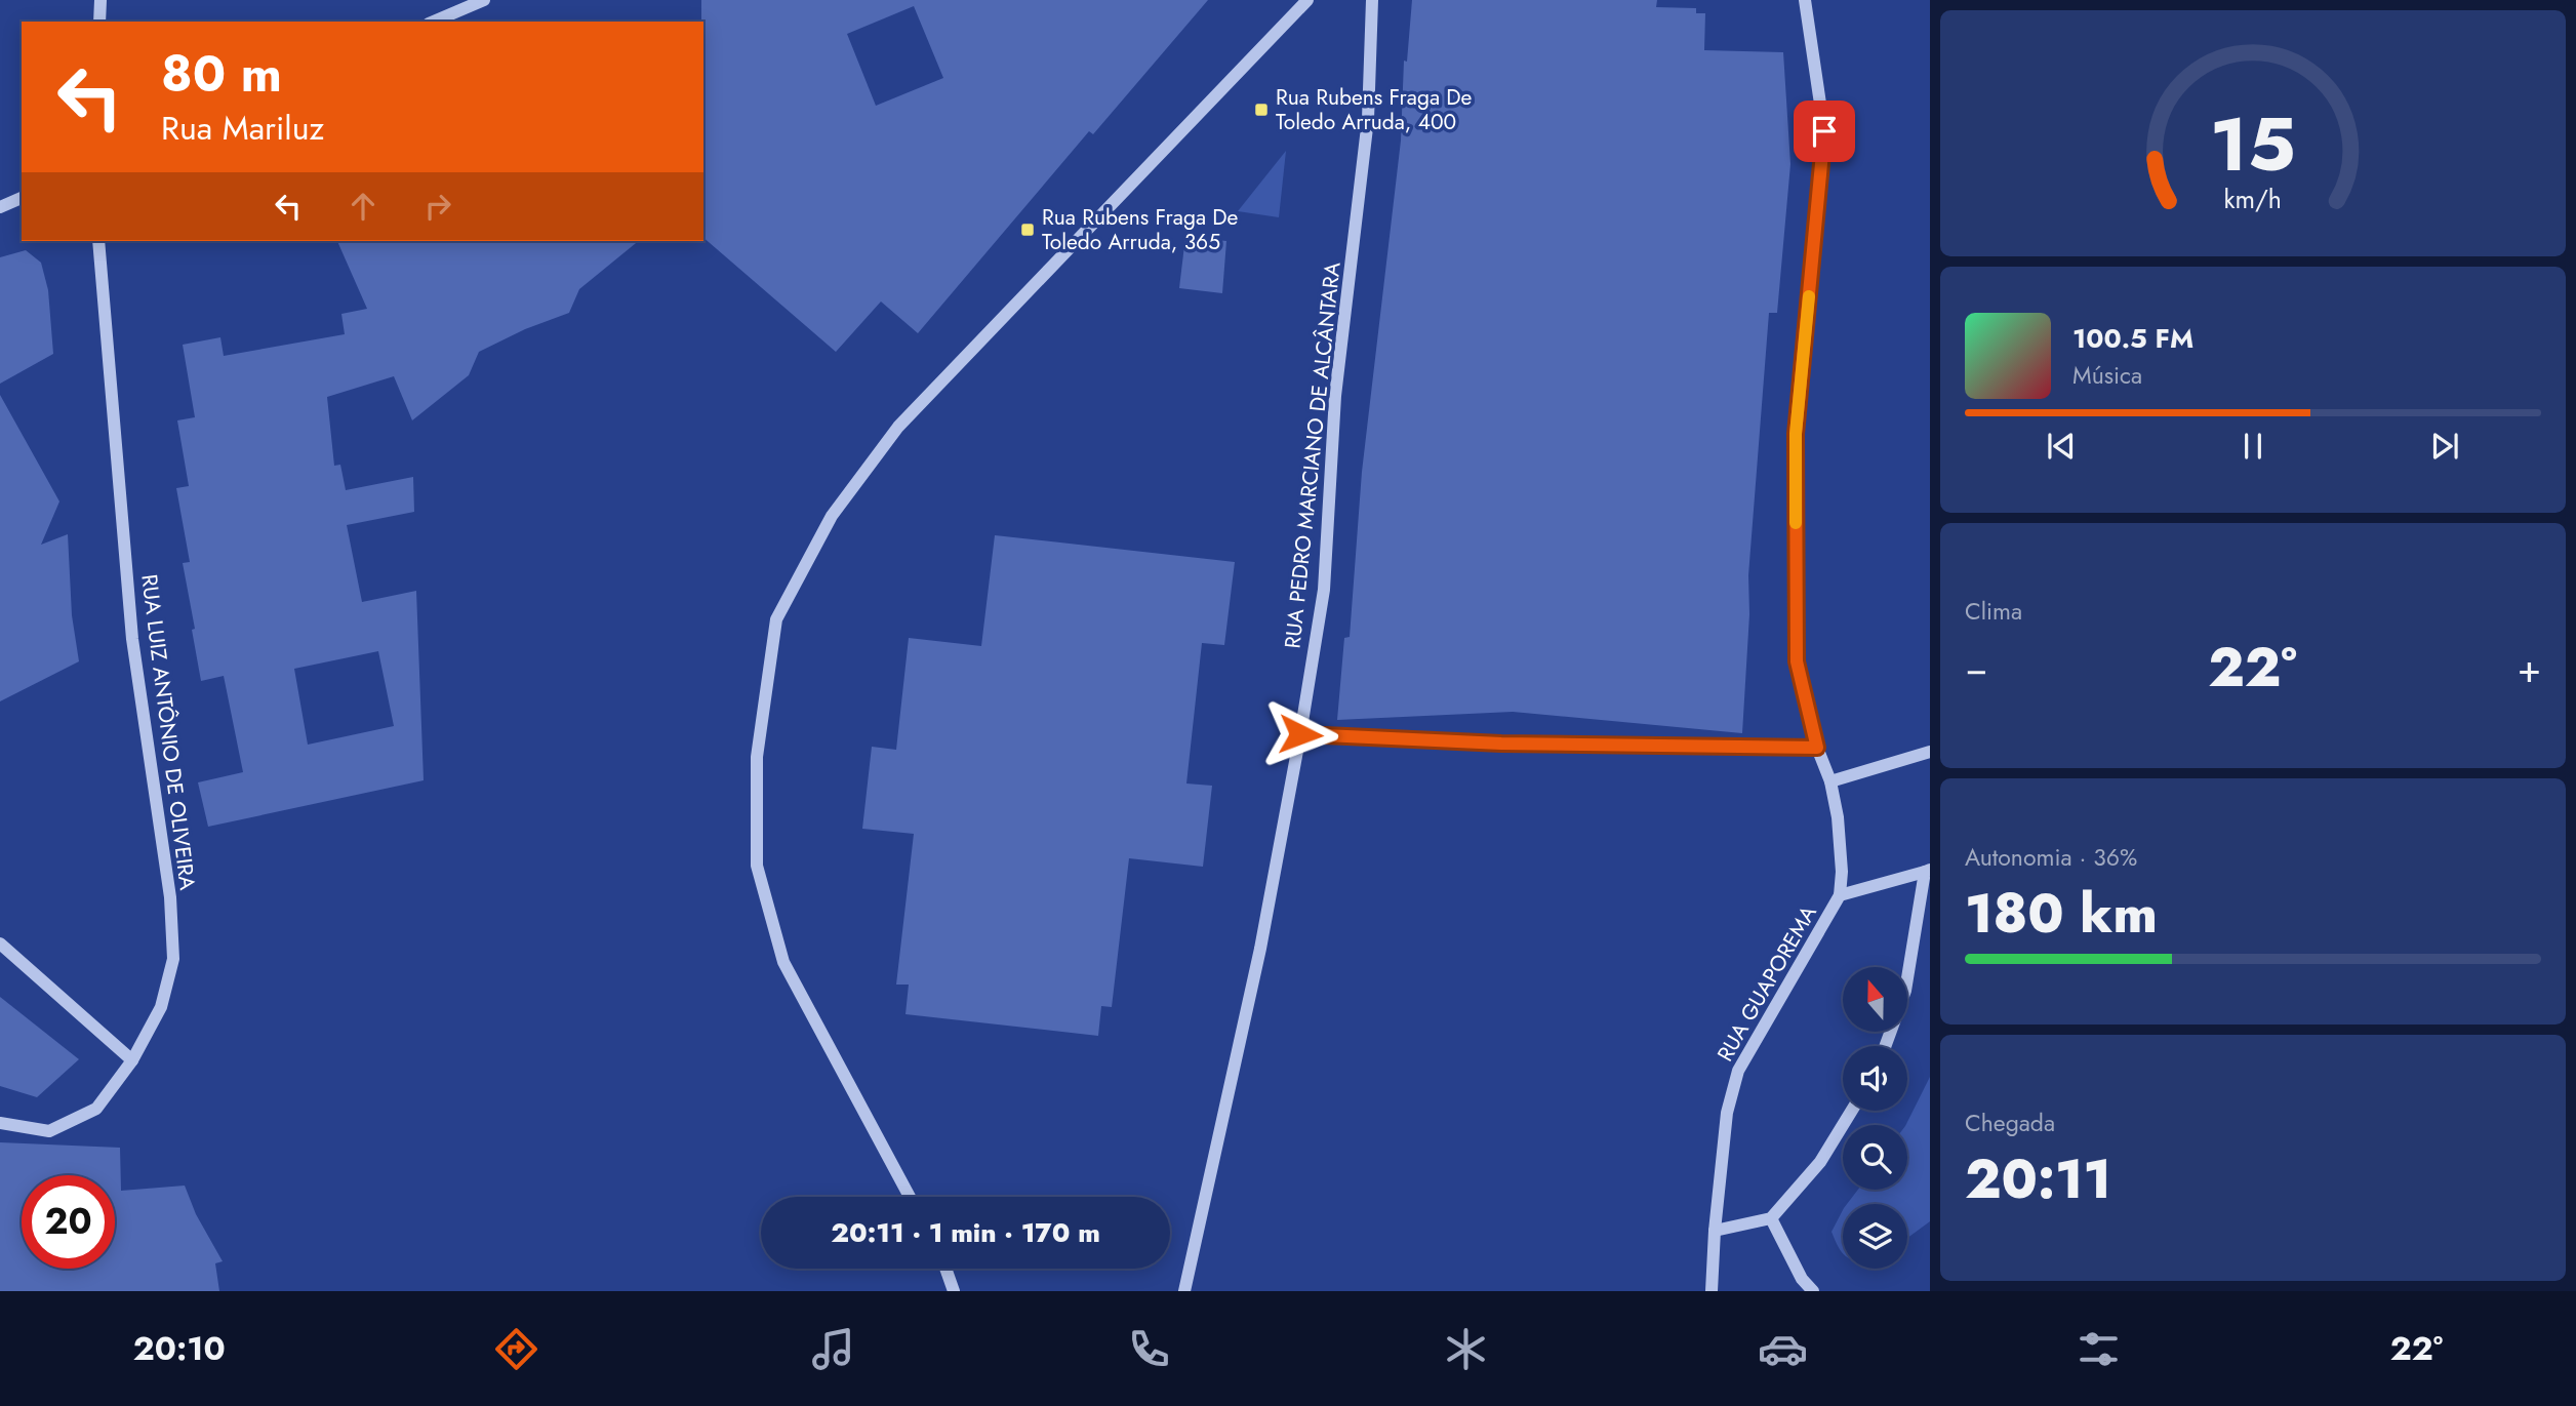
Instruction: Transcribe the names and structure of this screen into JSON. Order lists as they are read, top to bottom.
{
  "streets": {
    "street": ["RUA PEDRO MARCIANO DE ALCÂNTARA", "RUA LUIZ ANTÔNIO DE OLIVEIRA", "RUA GUAPOREMA"]
  },
  "places": {
    "transit": ["Rua Rubens Fraga De Toledo Arruda, 400", "Rua Rubens Fraga De Toledo Arruda, 365"]
  },
  "north": "top",
  "page": {
    "turn": ["80 m", "Rua Mariluz"],
    "song": ["100.5 FM", "Música"],
    "tile": [
      "Clima",
      ["Autonomia · 36%", "180 km"],
      ["Chegada", "20:11"]
    ],
    "heat": ["−", "22°", "+"],
    "limit": "20",
    "trip": "20:11 · 1 min · 170 m",
    "tabs": ["20:10", "22°"],
    "gauge": ["15", "km/h"]
  }
}
